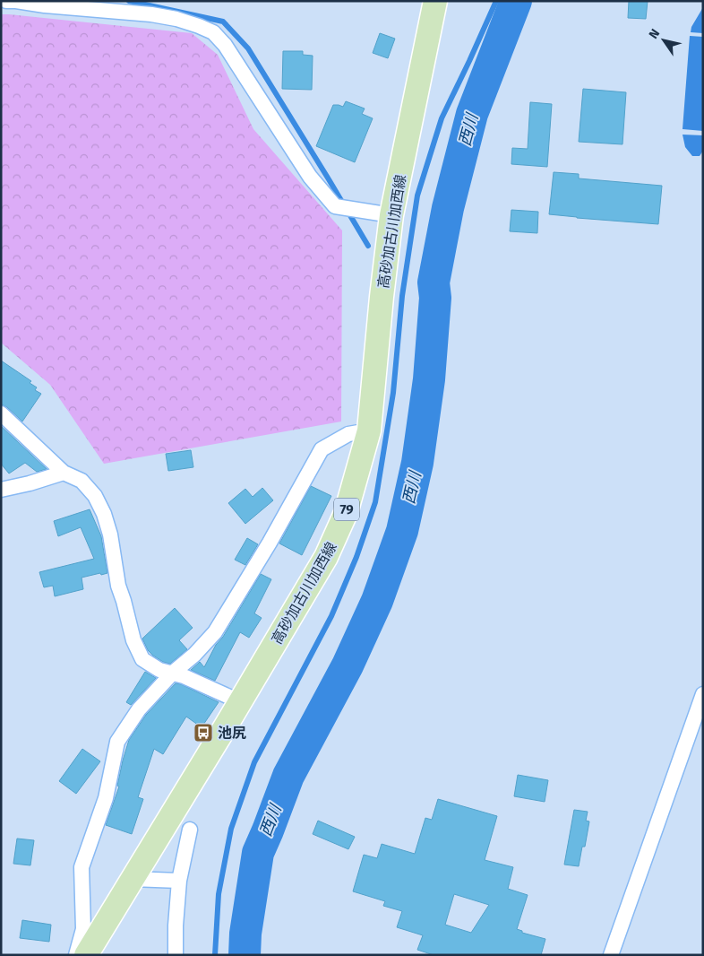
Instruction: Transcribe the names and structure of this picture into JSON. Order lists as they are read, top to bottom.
{
  "streets": {
    "main road": ["高砂加古川加西線", "79"]
  },
  "water": ["西川"],
  "places": {
    "bus stop": ["池尻"]
  },
  "north": "top left"
}
